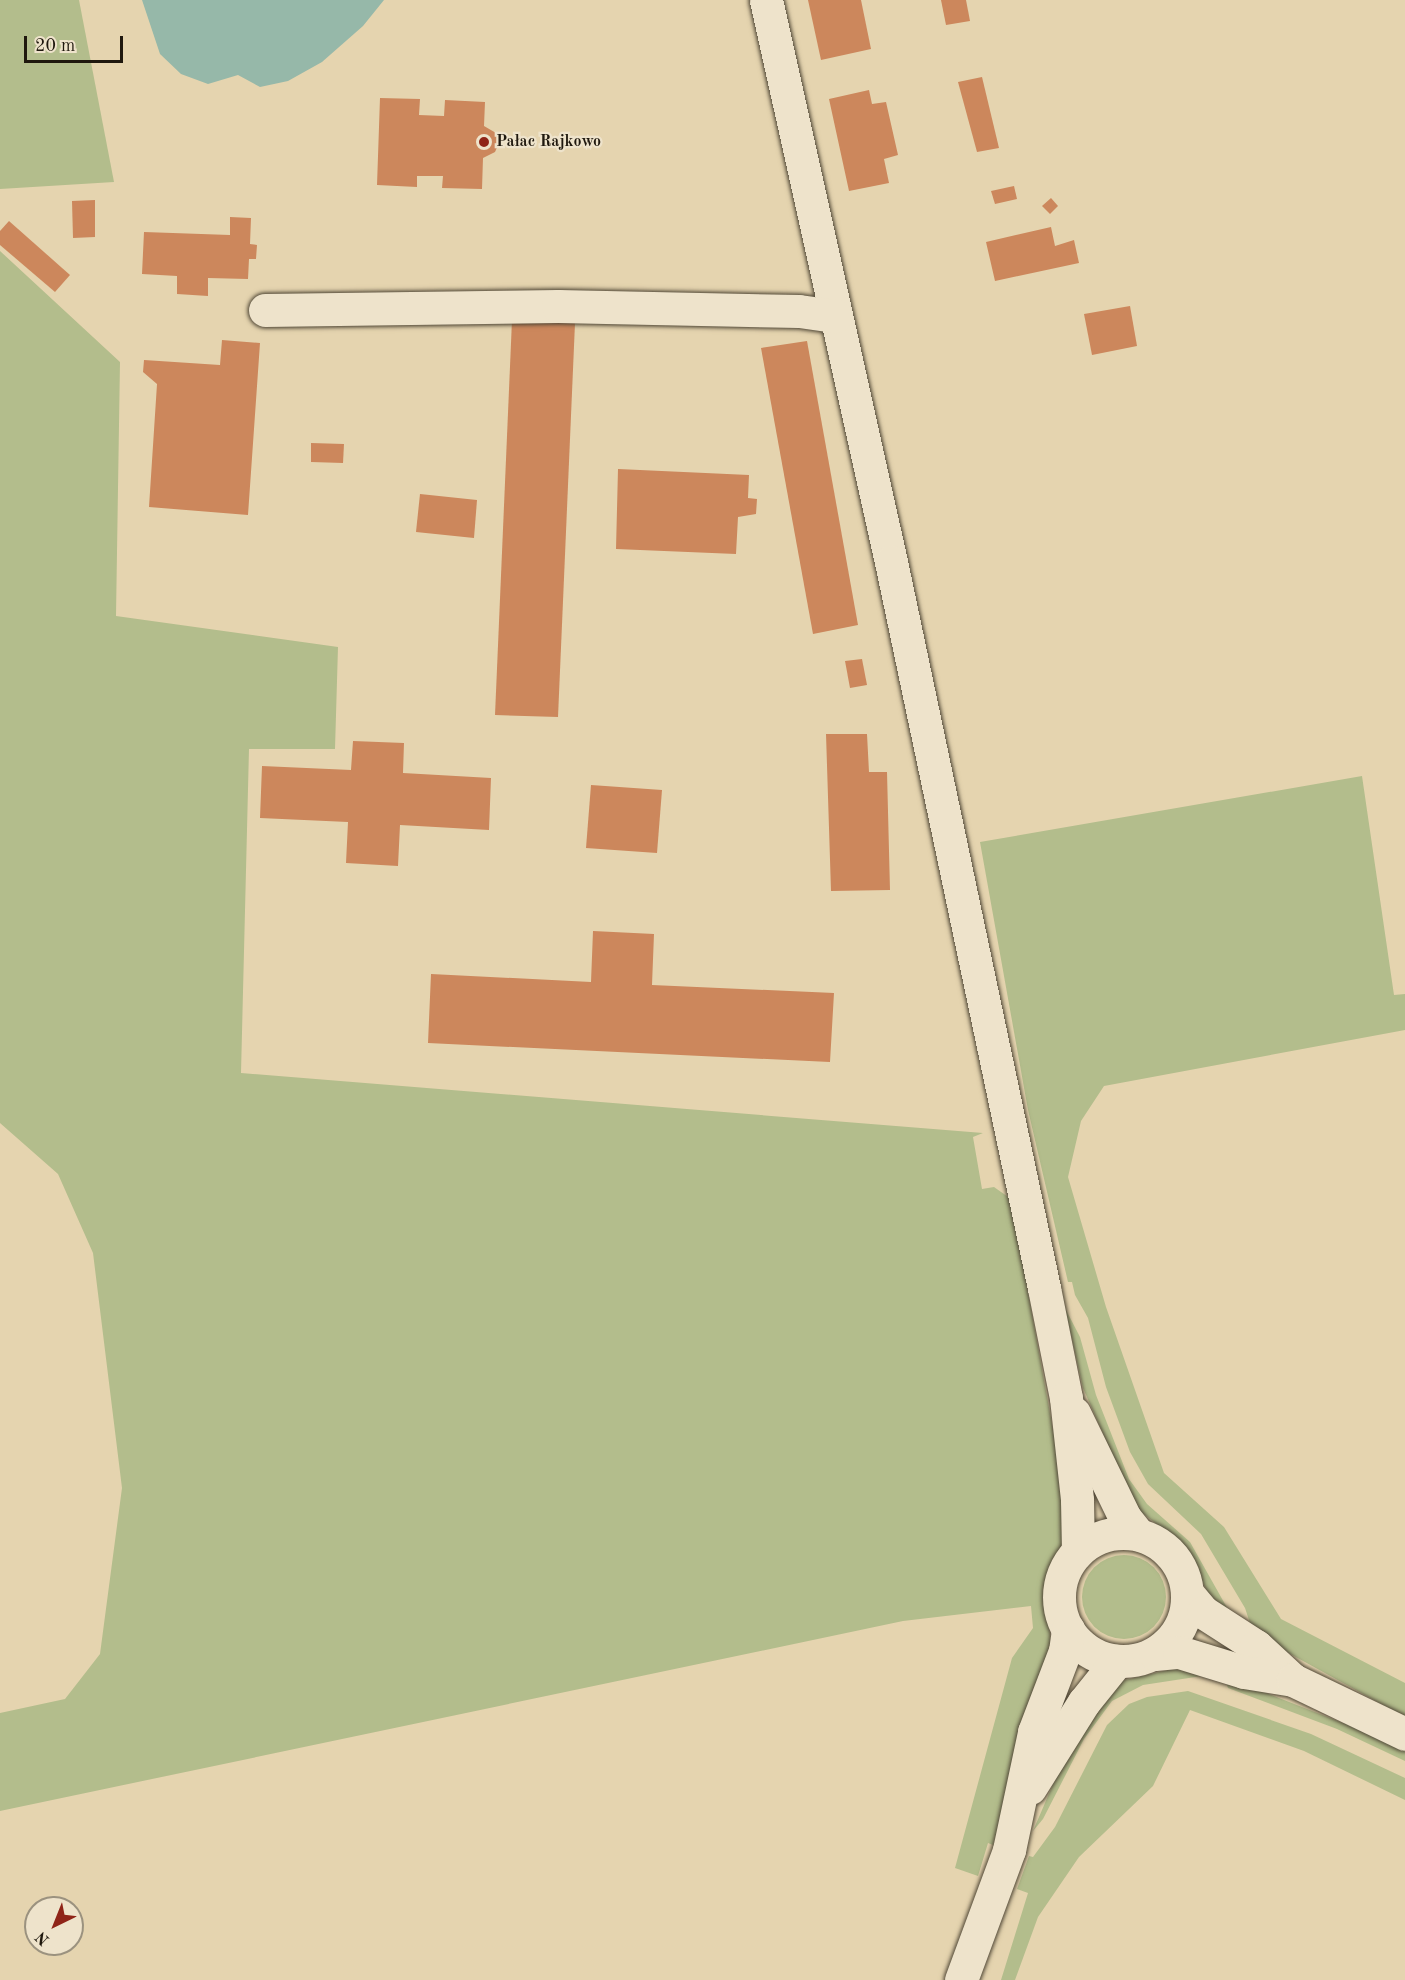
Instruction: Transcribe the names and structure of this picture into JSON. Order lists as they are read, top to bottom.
{
  "places": ["Pałac Rajkowo"],
  "scale_bar": "20 m",
  "north": "bottom left"
}
